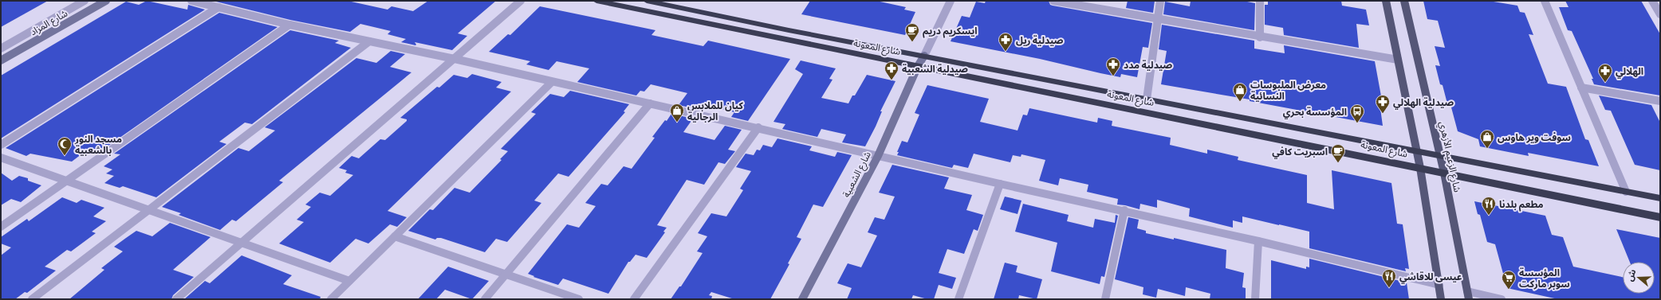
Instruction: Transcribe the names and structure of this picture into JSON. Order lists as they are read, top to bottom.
{
  "streets": {
    "highway": ["شارع المعونة"],
    "main road": ["شارع الزعيم الأزهري"],
    "street": ["شارع المزاد", "شارع الشعبية"]
  },
  "crossings": [
    ["شارع المعونة", "شارع الزعيم الأزهري"],
    ["شارع المعونة", "شارع الشعبية"]
  ],
  "places": {
    "cafe": ["ايسكريم دريم", "اسبريت كافي"],
    "pharmacy": [
      "صيدلية ريل",
      "صيدلية مدد",
      "صيدلية الشعبية",
      "الهلالي",
      "صيدلية الهلالي"
    ],
    "shop": ["معرض الملبوسات النسائية", "كيان للملابس الرجالية", "سوفت وير هاوس"],
    "bus stop": ["المؤسسة بحري"],
    "mosque": ["مسجد النور بالشعبية"],
    "restaurant": ["مطعم بلدنا", "عيسى للاقاشي"],
    "supermarket": ["المؤسسة سوبر ماركت"]
  },
  "north": "left"
}
